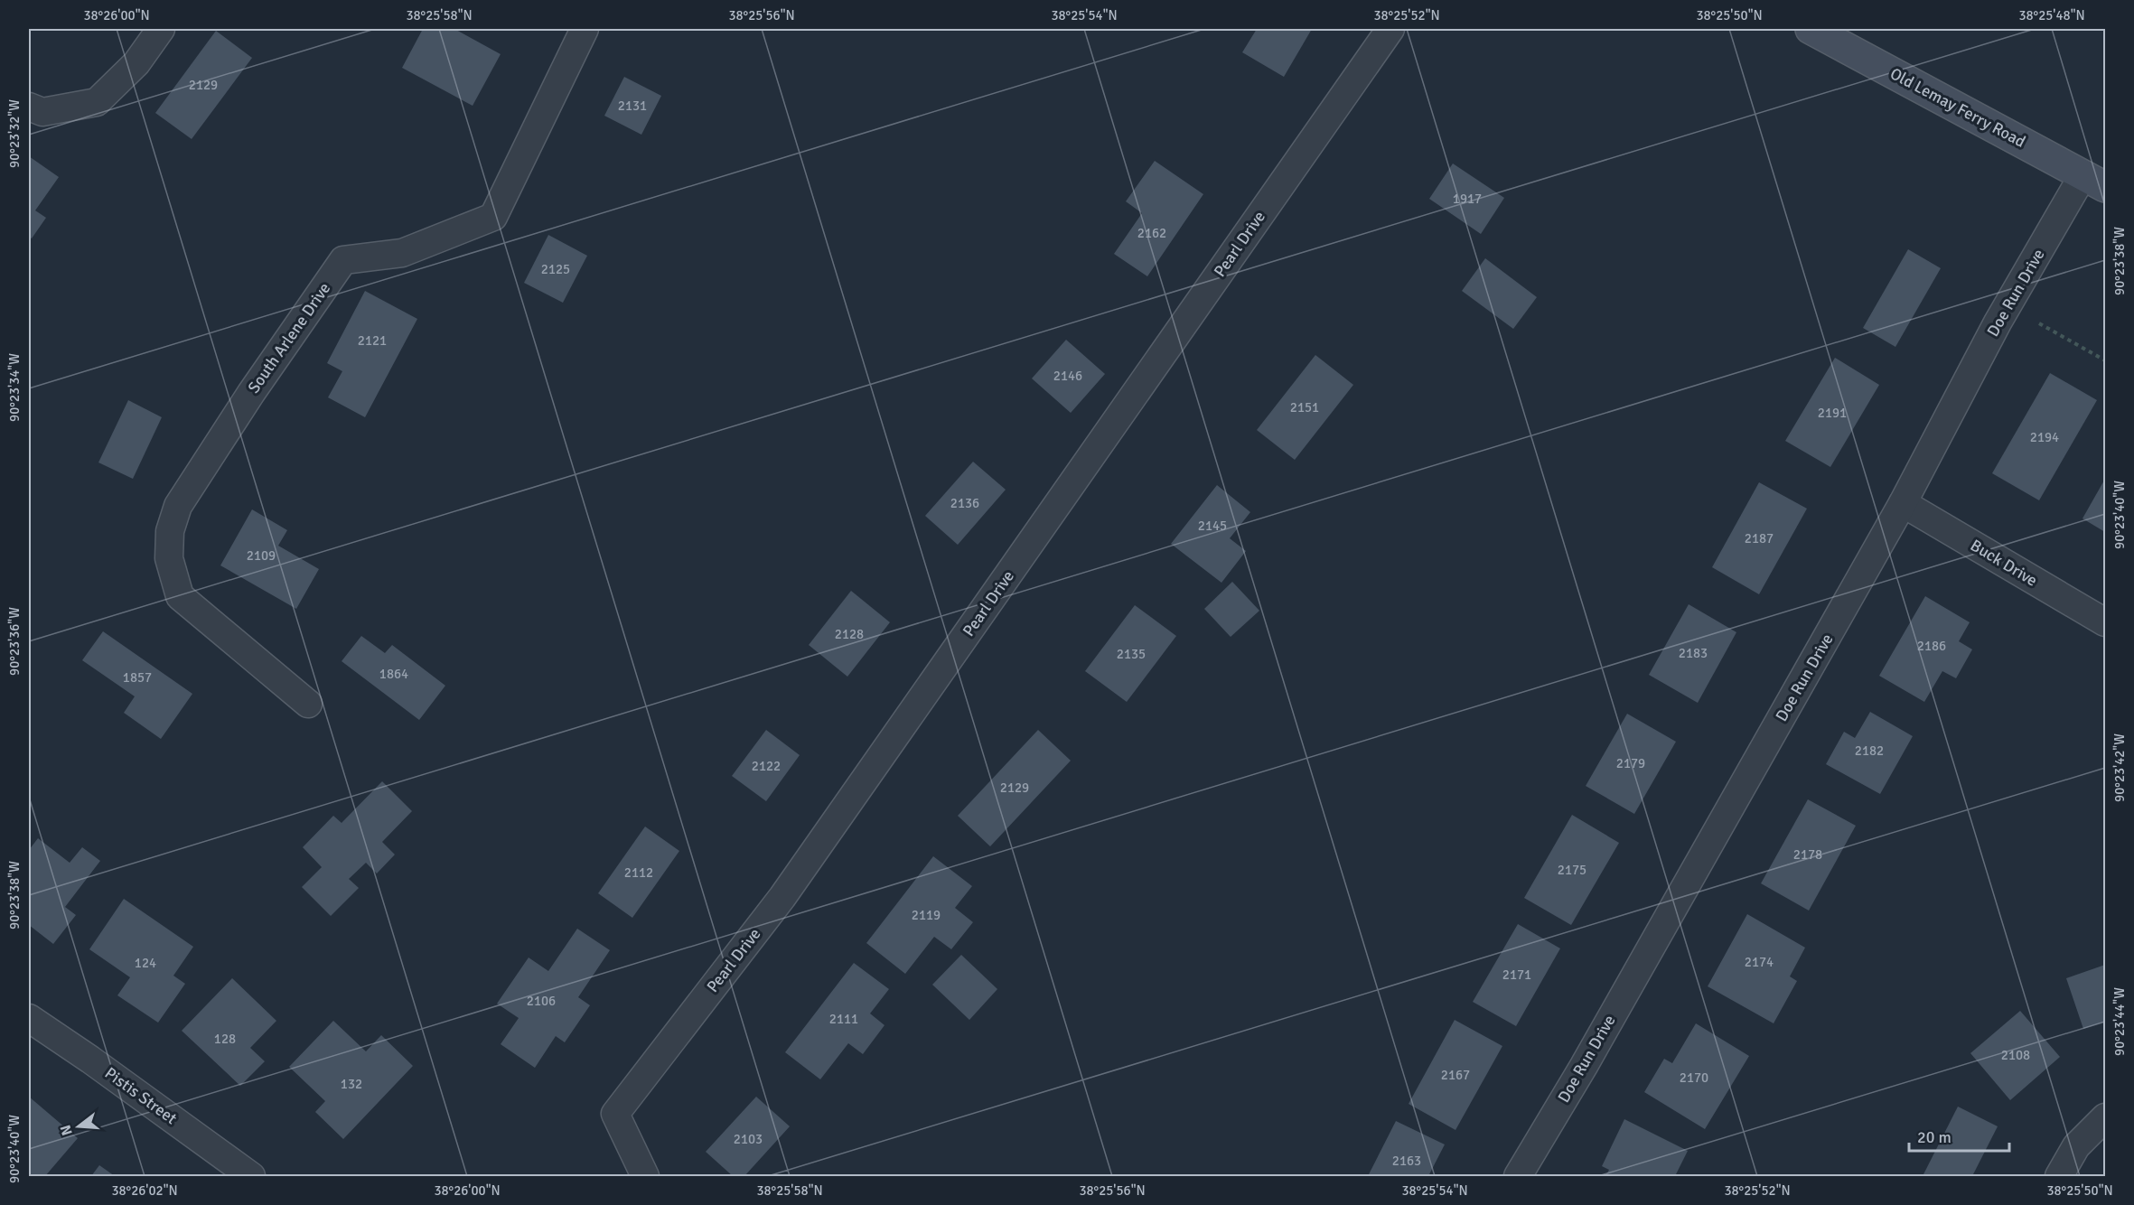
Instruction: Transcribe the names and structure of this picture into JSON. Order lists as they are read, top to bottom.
{
  "streets": {
    "main road": ["Old Lemay Ferry Road"],
    "street": [
      "Pearl Drive",
      "Doe Run Drive",
      "South Arlene Drive",
      "Buck Drive",
      "Pistis Street"
    ]
  },
  "crossings": [
    ["Old Lemay Ferry Road", "Doe Run Drive"],
    ["Doe Run Drive", "Buck Drive"]
  ],
  "house_numbers": [
    "2129",
    "2131",
    "1917",
    "2162",
    "2125",
    "2121",
    "2146",
    "2151",
    "2191",
    "2194",
    "2136",
    "2145",
    "2187",
    "2109",
    "2128",
    "2186",
    "2183",
    "2135",
    "1864",
    "1857",
    "2182",
    "2179",
    "2122",
    "2129",
    "2178",
    "2175",
    "2112",
    "2119",
    "2174",
    "124",
    "2171",
    "2106",
    "2111",
    "128",
    "2108",
    "2167",
    "2170",
    "132",
    "2103",
    "2163"
  ],
  "scale_bar": "20 m",
  "north": "left",
  "coordinates": [
    "38°26'00\"N",
    "38°25'58\"N",
    "38°25'56\"N",
    "38°25'54\"N",
    "38°25'52\"N",
    "38°25'50\"N",
    "38°25'48\"N",
    "90°23'32\"W",
    "90°23'38\"W",
    "90°23'34\"W",
    "90°23'40\"W",
    "90°23'36\"W",
    "90°23'42\"W",
    "90°23'44\"W",
    "38°26'02\"N"
  ]
}
